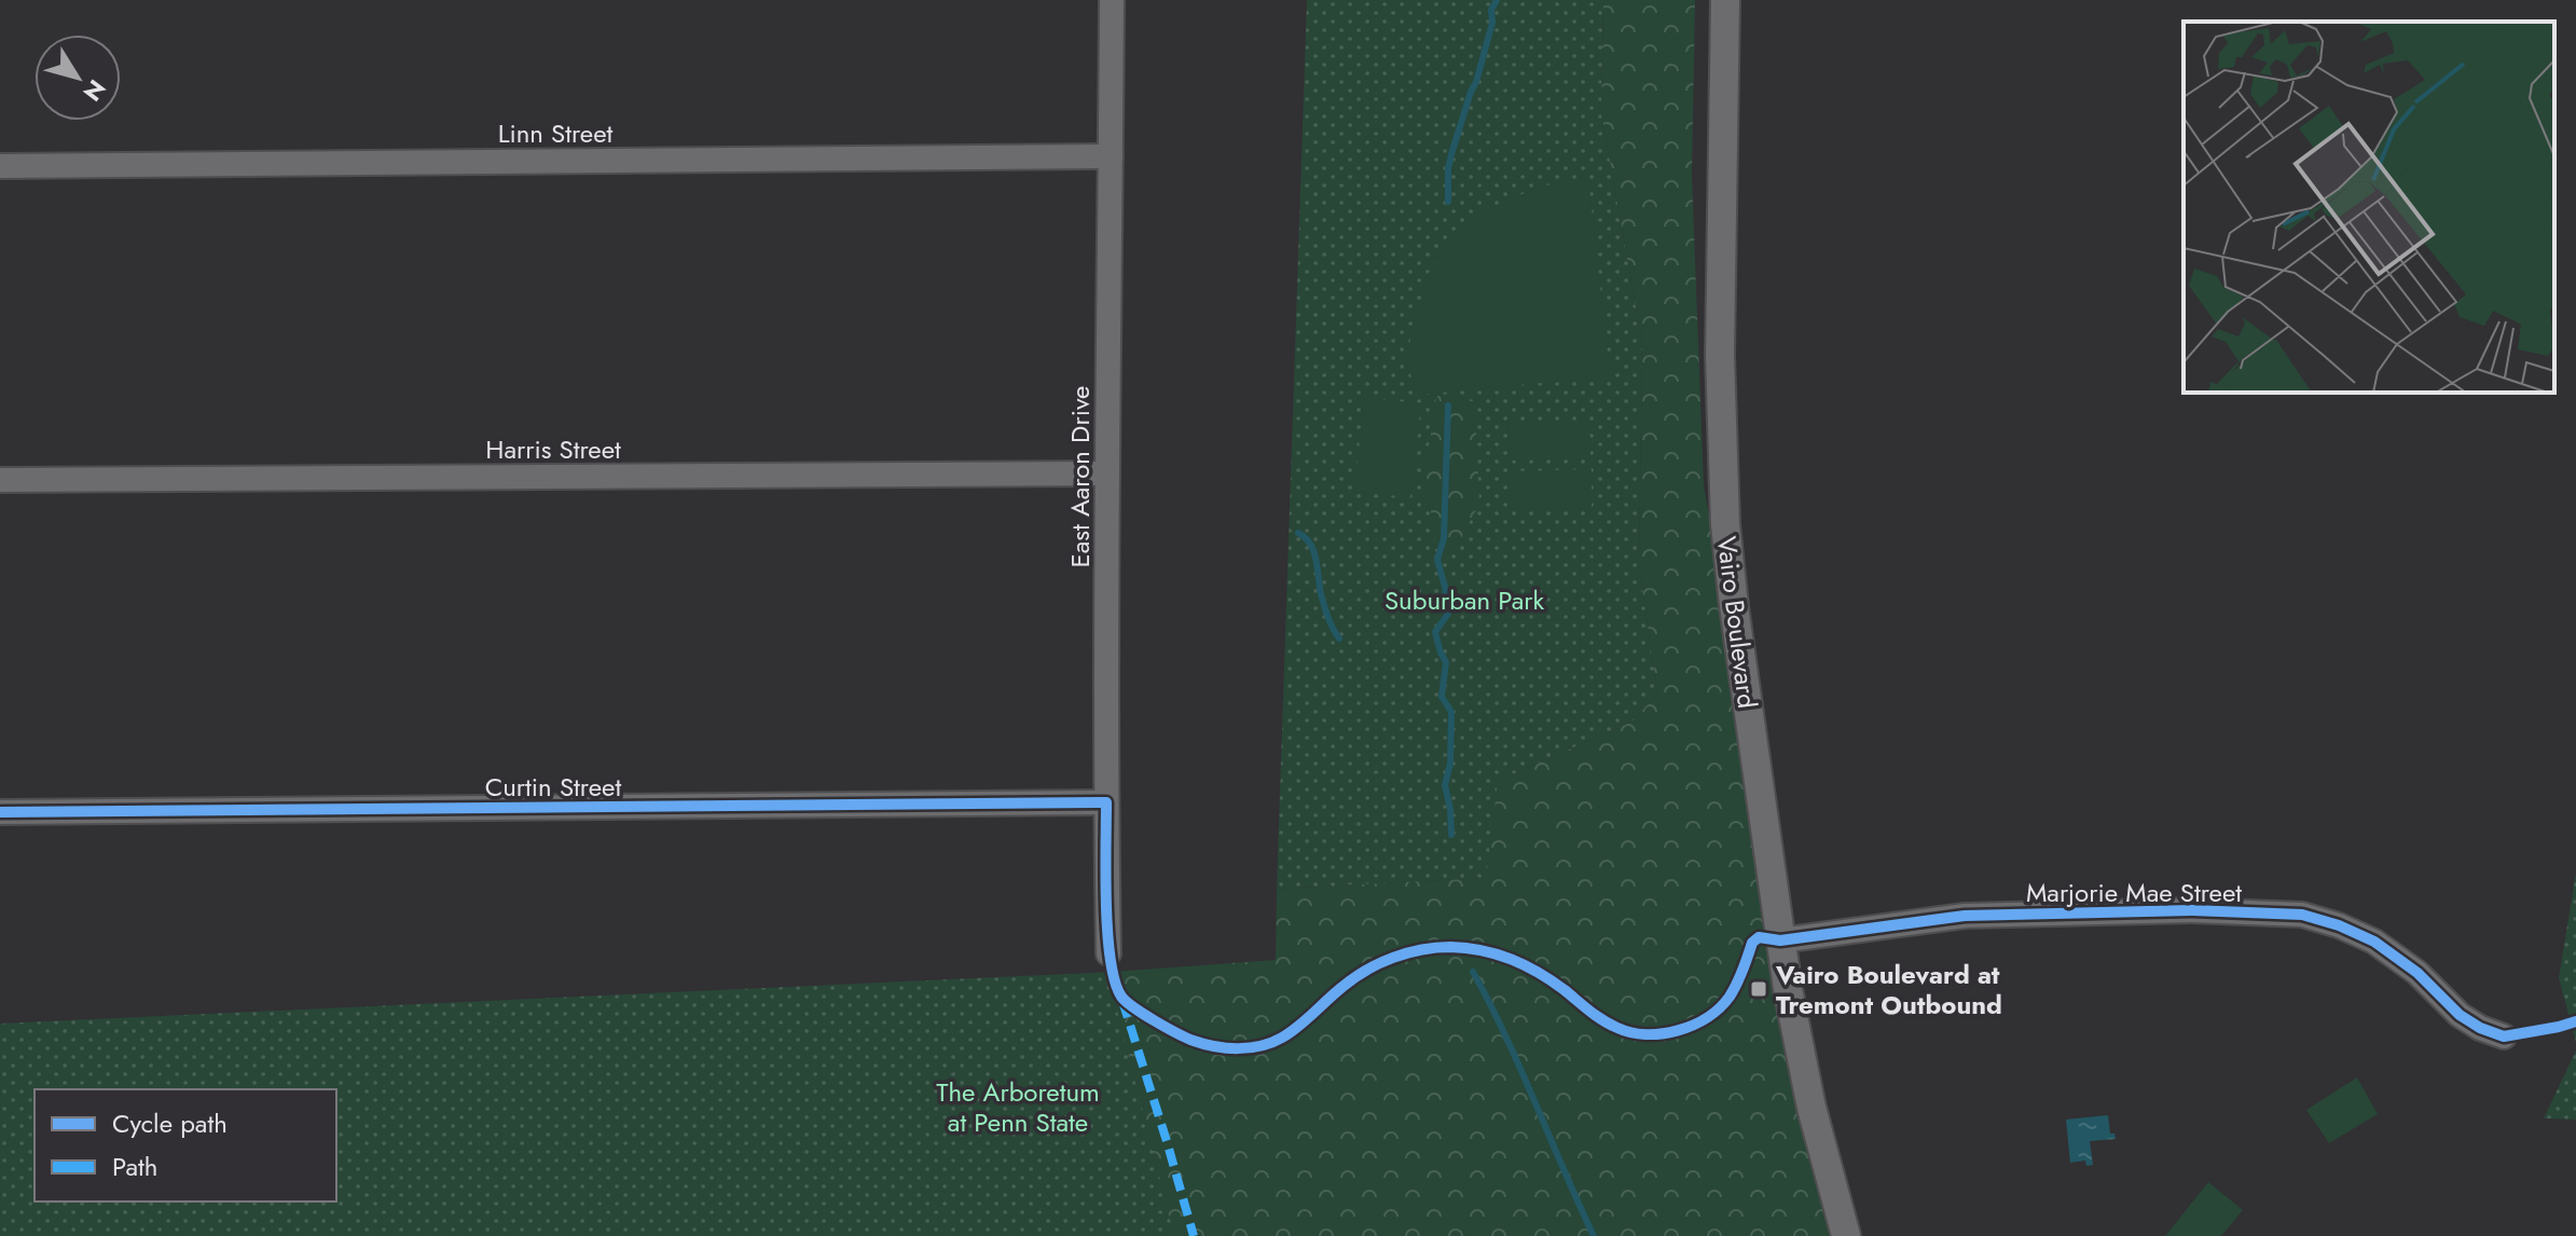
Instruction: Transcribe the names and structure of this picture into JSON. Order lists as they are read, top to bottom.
{
  "streets": {
    "street": [
      "Linn Street",
      "Harris Street",
      "East Aaron Drive",
      "Vairo Boulevard",
      "Curtin Street",
      "Marjorie Mae Street"
    ]
  },
  "crossings": [
    ["Linn Street", "East Aaron Drive"],
    ["Harris Street", "East Aaron Drive"],
    ["East Aaron Drive", "Curtin Street"],
    ["Vairo Boulevard", "Marjorie Mae Street"]
  ],
  "parks": ["Suburban Park", "The Arboretum at Penn State"],
  "places": {
    "transit": ["Vairo Boulevard at Tremont Outbound"]
  },
  "legend": ["Cycle path", "Path"],
  "north": "bottom right"
}
